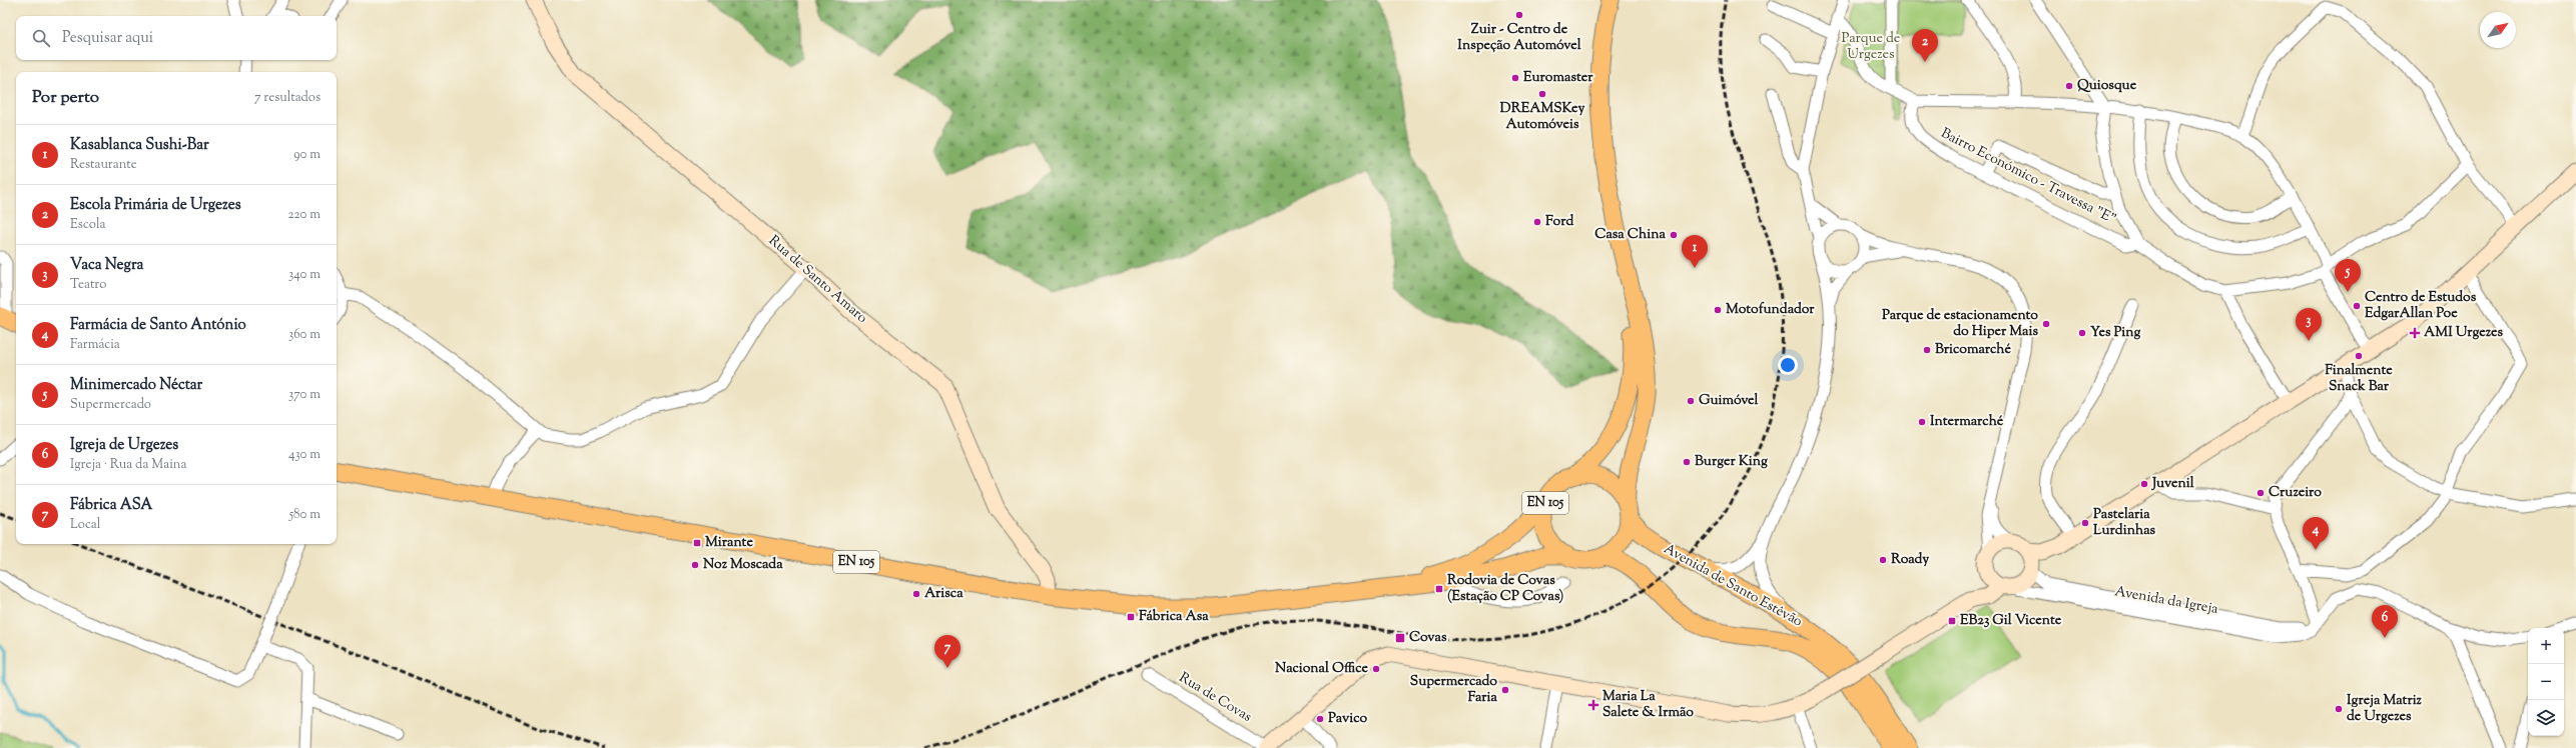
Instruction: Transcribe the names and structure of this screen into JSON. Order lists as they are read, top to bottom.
{
  "streets": {
    "main road": ["Rua de Santo Amaro", "EN 105", "Avenida de Santo Estêvão"],
    "street": ["Bairro Económico - Travessa \"E\"", "Avenida da Igreja", "Rua de Covas"]
  },
  "crossings": [
    ["Rua de Santo Amaro", "EN 105"],
    ["EN 105", "Avenida de Santo Estêvão"]
  ],
  "parks": ["Parque de Urgezes"],
  "places": {
    "other": [
      "Zuir - Centro de Inspeção Automóvel",
      "Euromaster",
      "Quiosque",
      "DREAMSKey Automóveis",
      "Ford",
      "Casa China",
      "Centro de Estudos EdgarAllan Poe",
      "Motofundador",
      "Parque de estacionamento do Hiper Mais",
      "Yes Ping",
      "Bricomarché",
      "Finalmente Snack Bar",
      "Guimóvel",
      "Intermarché",
      "Burger King",
      "Juvenil",
      "Cruzeiro",
      "Pastelaria Lurdinhas",
      "Roady",
      "Noz Moscada",
      "Arisca",
      "Nacional Office",
      "Supermercado Faria",
      "Igreja Matriz de Urgezes",
      "Pavico"
    ],
    "health": ["AMI Urgezes", "Maria La Salete & Irmão"],
    "transit": [
      "Mirante",
      "Rodovia de Covas (Estação CP Covas)",
      "Fábrica Asa",
      "EB23 Gil Vicente",
      "Covas"
    ]
  },
  "north": "top right",
  "page": {
    "search": "Pesquisar aqui",
    "pins": [
      "2",
      "1",
      "5",
      "3",
      "4",
      "6",
      "7"
    ],
    "heading": ["Por perto", "7 resultados"],
    "list": [
      {
        "mark": "1",
        "name": "Kasablanca Sushi-Bar",
        "note": "Restaurante",
        "value": "90 m"
      },
      {
        "mark": "2",
        "name": "Escola Primária de Urgezes",
        "note": "Escola",
        "value": "220 m"
      },
      {
        "mark": "3",
        "name": "Vaca Negra",
        "note": "Teatro",
        "value": "340 m"
      },
      {
        "mark": "4",
        "name": "Farmácia de Santo António",
        "note": "Farmácia",
        "value": "360 m"
      },
      {
        "mark": "5",
        "name": "Minimercado Néctar",
        "note": "Supermercado",
        "value": "370 m"
      },
      {
        "mark": "6",
        "name": "Igreja de Urgezes",
        "note": "Igreja · Rua da Maina",
        "value": "430 m"
      },
      {
        "mark": "7",
        "name": "Fábrica ASA",
        "note": "Local",
        "value": "580 m"
      }
    ],
    "map_buttons": ["+", "−"]
  }
}
